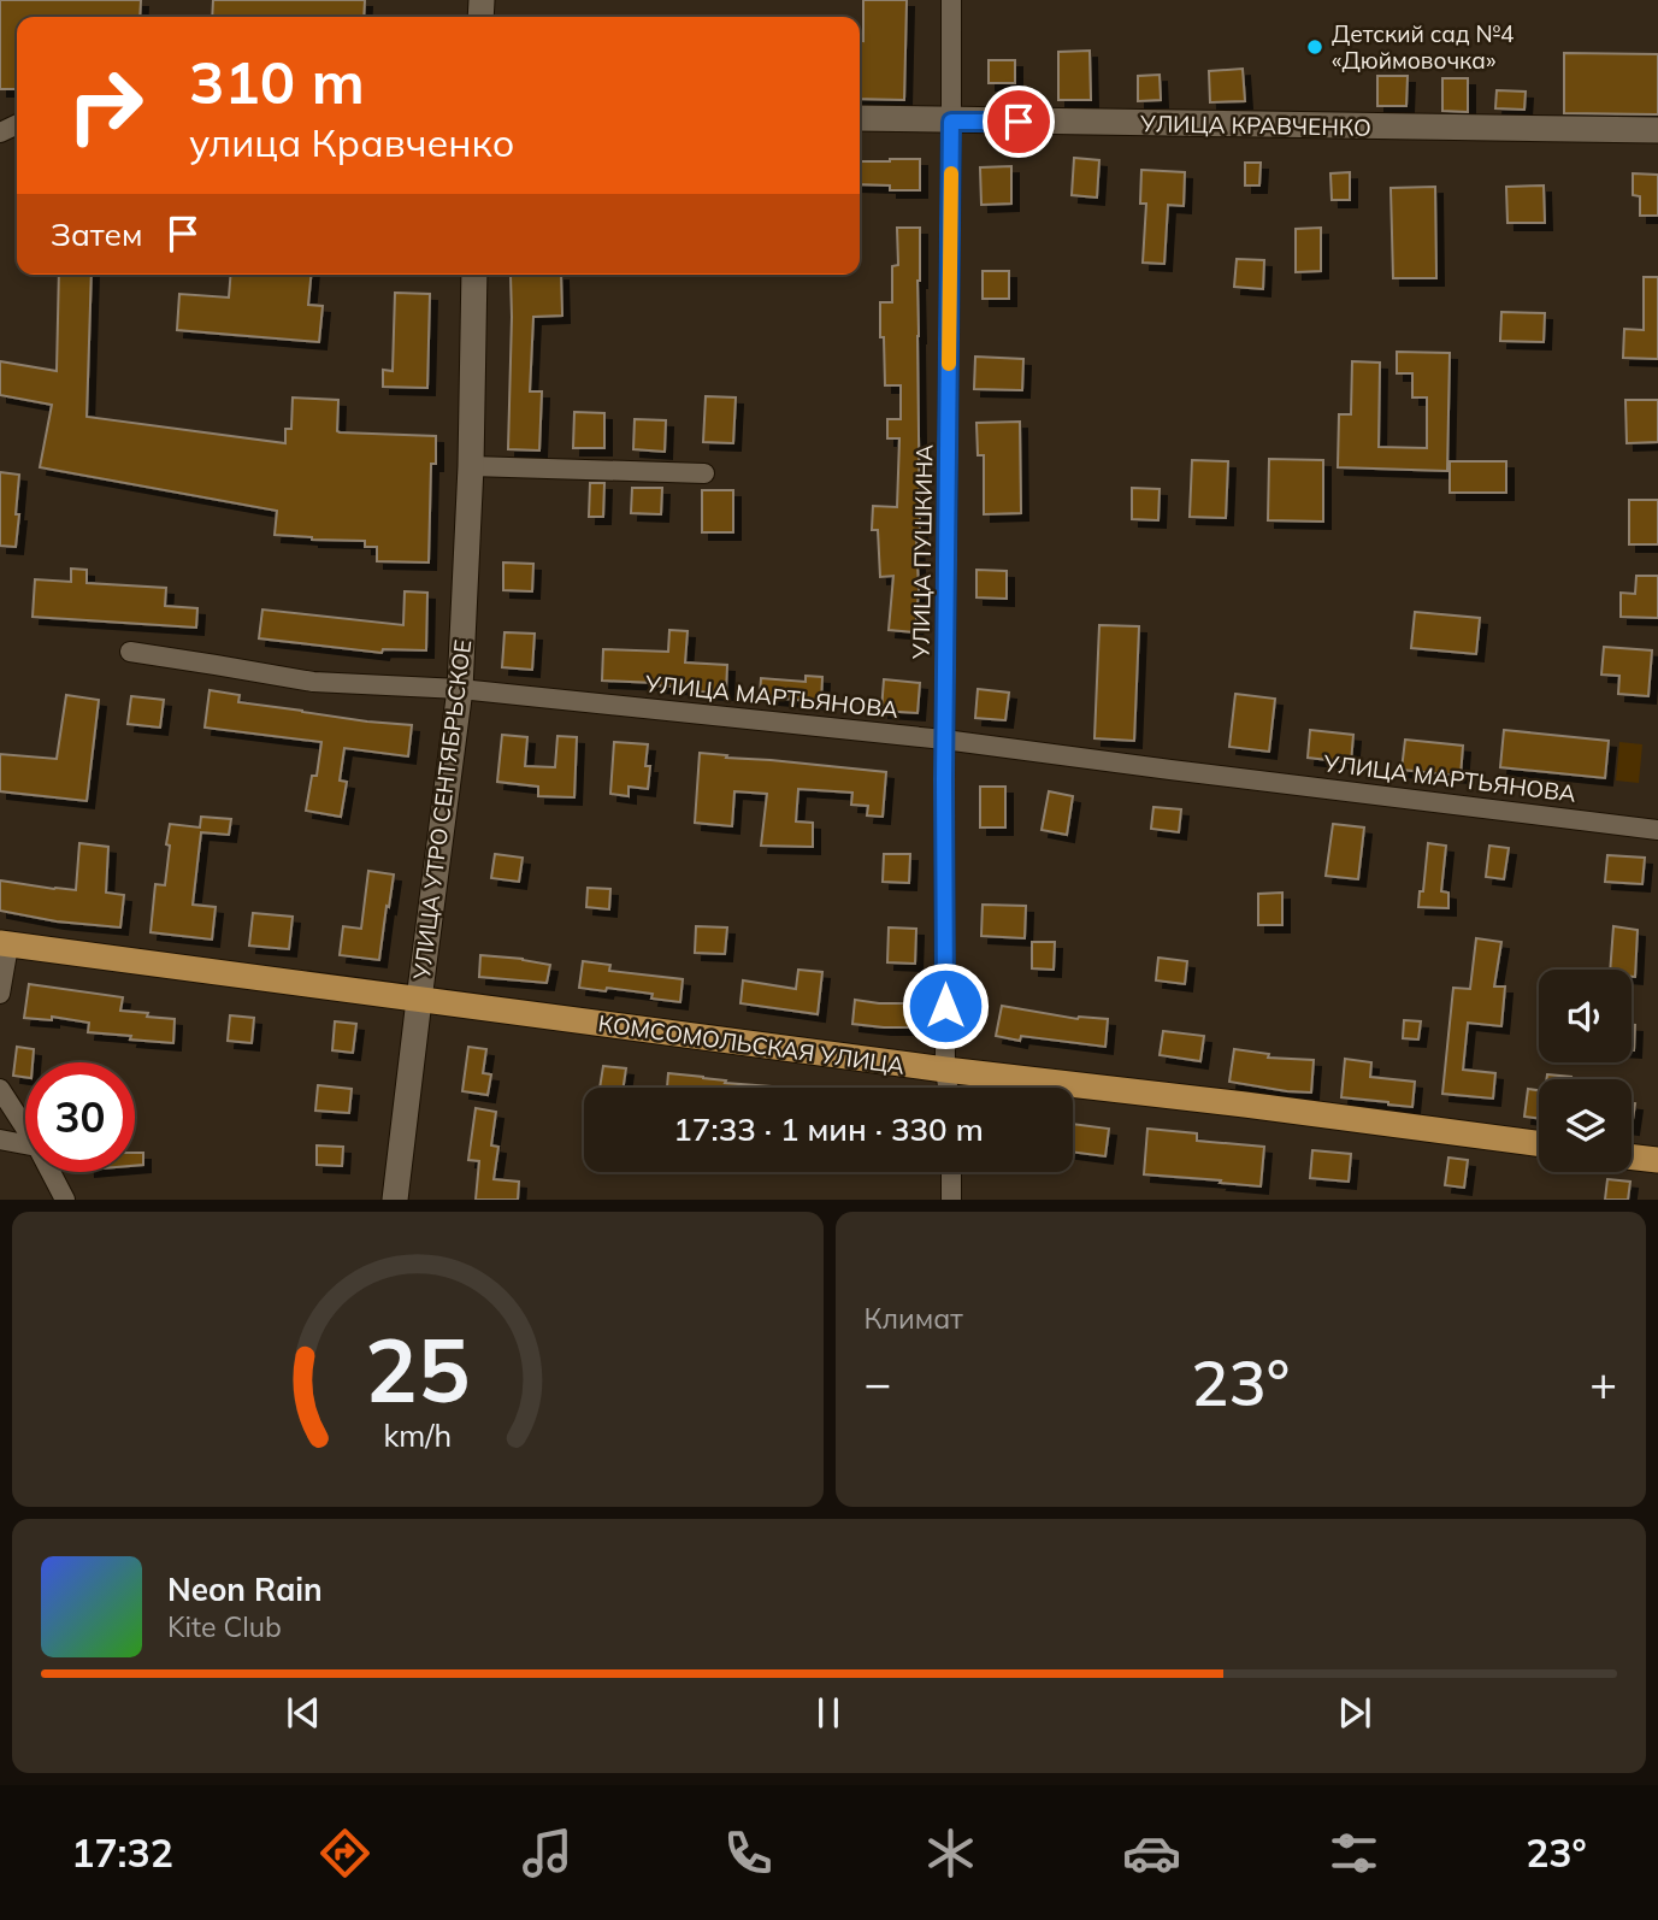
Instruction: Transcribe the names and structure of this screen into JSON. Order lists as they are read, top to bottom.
{
  "streets": {
    "main road": ["КОМСОМОЛЬСКАЯ УЛИЦА"],
    "street": [
      "УЛИЦА КРАВЧЕНКО",
      "УЛИЦА ПУШКИНА",
      "УЛИЦА МАРТЬЯНОВА",
      "УЛИЦА УТРО СЕНТЯБРЬСКОЕ"
    ]
  },
  "crossings": [
    ["УЛИЦА КРАВЧЕНКО", "УЛИЦА ПУШКИНА"],
    ["УЛИЦА ПУШКИНА", "УЛИЦА МАРТЬЯНОВА"],
    ["УЛИЦА ПУШКИНА", "КОМСОМОЛЬСКАЯ УЛИЦА"],
    ["УЛИЦА МАРТЬЯНОВА", "УЛИЦА УТРО СЕНТЯБРЬСКОЕ"],
    ["УЛИЦА УТРО СЕНТЯБРЬСКОЕ", "КОМСОМОЛЬСКАЯ УЛИЦА"]
  ],
  "places": ["Детский сад №4 «Дюймовочка»"],
  "page": {
    "turn": ["310 m", "улица Кравченко"],
    "then": "Затем",
    "limit": "30",
    "trip": "17:33 · 1 мин · 330 m",
    "tile": "Климат",
    "heat": ["−", "23°", "+"],
    "song": ["Neon Rain", "Kite Club"],
    "tabs": ["17:32", "23°"],
    "gauge": ["25", "km/h"]
  }
}
